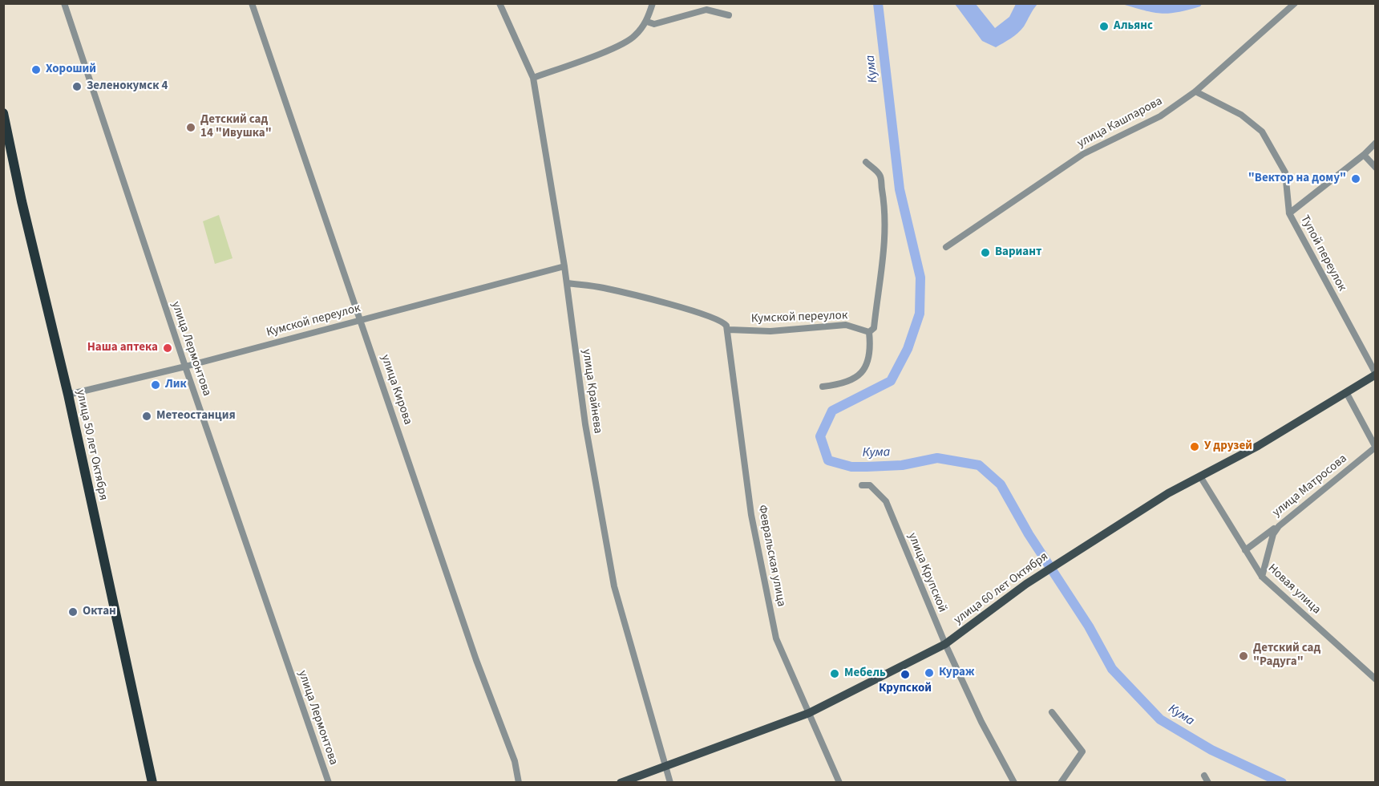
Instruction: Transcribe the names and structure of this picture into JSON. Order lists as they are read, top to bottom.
{
  "streets": {
    "highway": ["улица 50 лет Октября"],
    "main road": ["улица 60 лет Октября"],
    "street": [
      "улица Кашпарова",
      "Тупой переулок",
      "Кумской переулок",
      "улица Лермонтова",
      "улица Кирова",
      "улица Крайнева",
      "улица Матросова",
      "Февральская улица",
      "улица Крупской",
      "Новая улица"
    ]
  },
  "crossings": [
    ["улица Кашпарова", "Тупой переулок"],
    ["Тупой переулок", "улица 60 лет Октября"],
    ["Кумской переулок", "улица Лермонтова"],
    ["Кумской переулок", "улица Кирова"],
    ["Кумской переулок", "улица Крайнева"],
    ["Кумской переулок", "улица 50 лет Октября"],
    ["Кумской переулок", "Февральская улица"],
    ["улица Крайнева", "Февральская улица"],
    ["улица Крайнева", "улица 60 лет Октября"],
    ["улица Матросова", "улица 60 лет Октября"],
    ["улица Матросова", "Новая улица"],
    ["Февральская улица", "улица 60 лет Октября"],
    ["улица Крупской", "улица 60 лет Октября"],
    ["улица 60 лет Октября", "Новая улица"]
  ],
  "water": ["Кума"],
  "places": [
    "Альянс",
    "Хороший",
    "Зеленокумск 4",
    "Детский сад 14 \"Ивушка\"",
    "\"Вектор на дому\"",
    "Вариант",
    "Наша аптека",
    "Лик",
    "Метеостанция",
    "У друзей",
    "Октан",
    "Детский сад \"Радуга\"",
    "Кураж",
    "Мебель",
    "Крупской"
  ]
}
